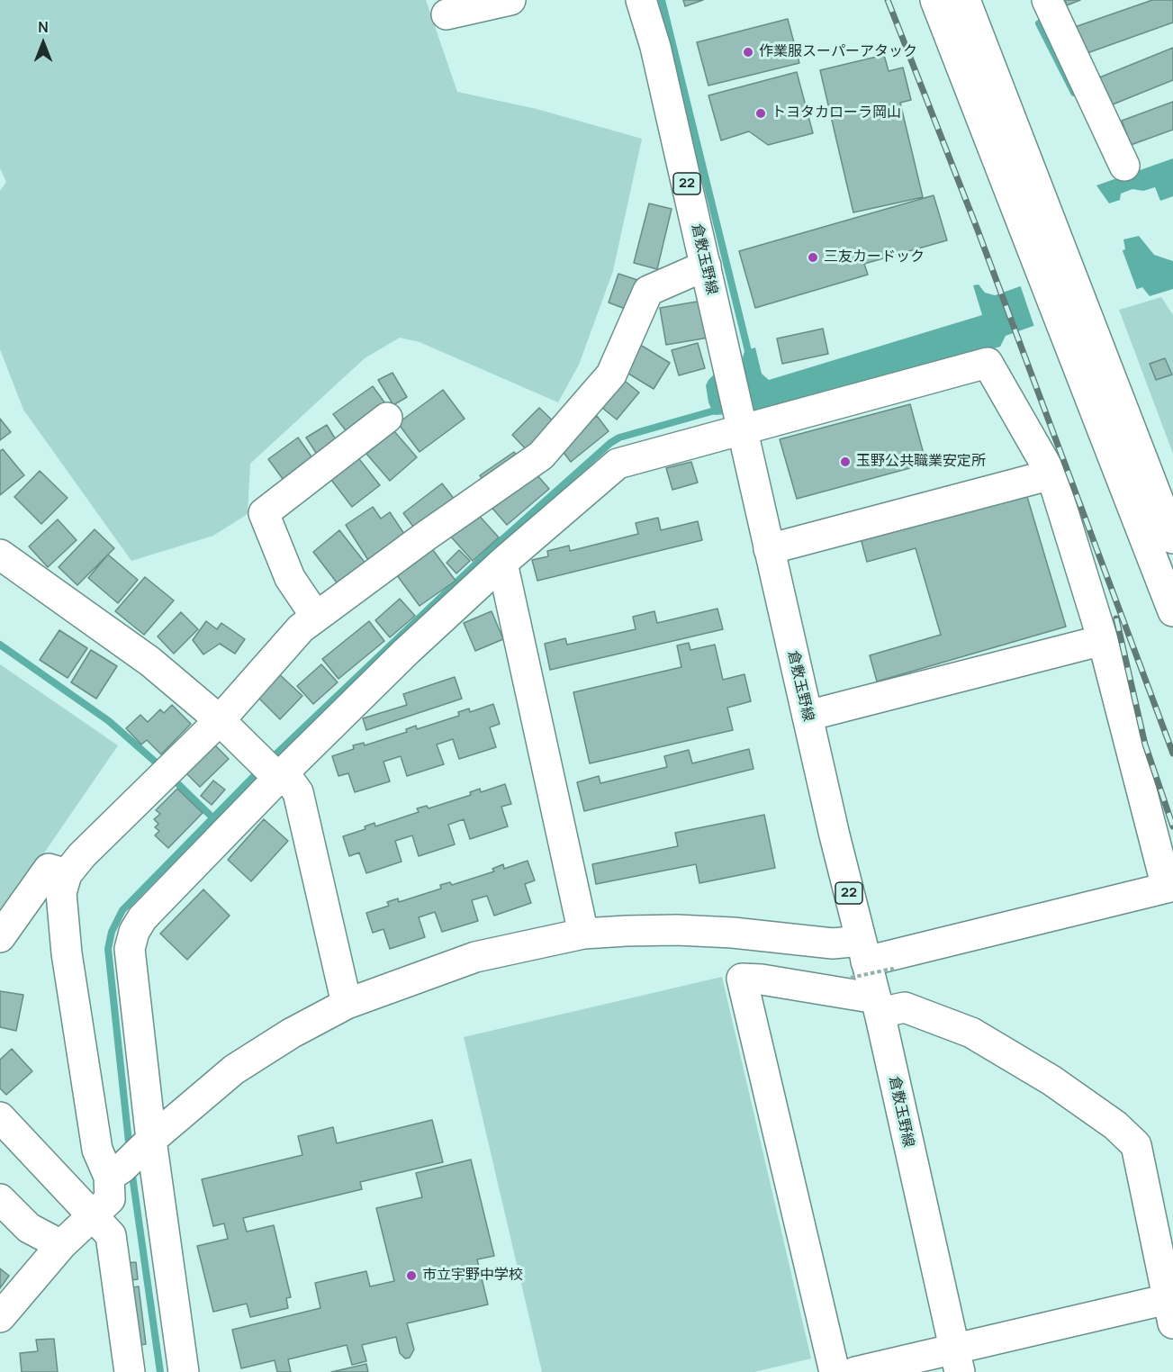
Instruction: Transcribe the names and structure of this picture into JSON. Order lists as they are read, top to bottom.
{
  "streets": {
    "street": ["22", "倉敷玉野線"]
  },
  "places": [
    "作業服スーパーアタック",
    "トヨタカローラ岡山",
    "三友カードック",
    "玉野公共職業安定所",
    "市立宇野中学校"
  ],
  "north": "top"
}
